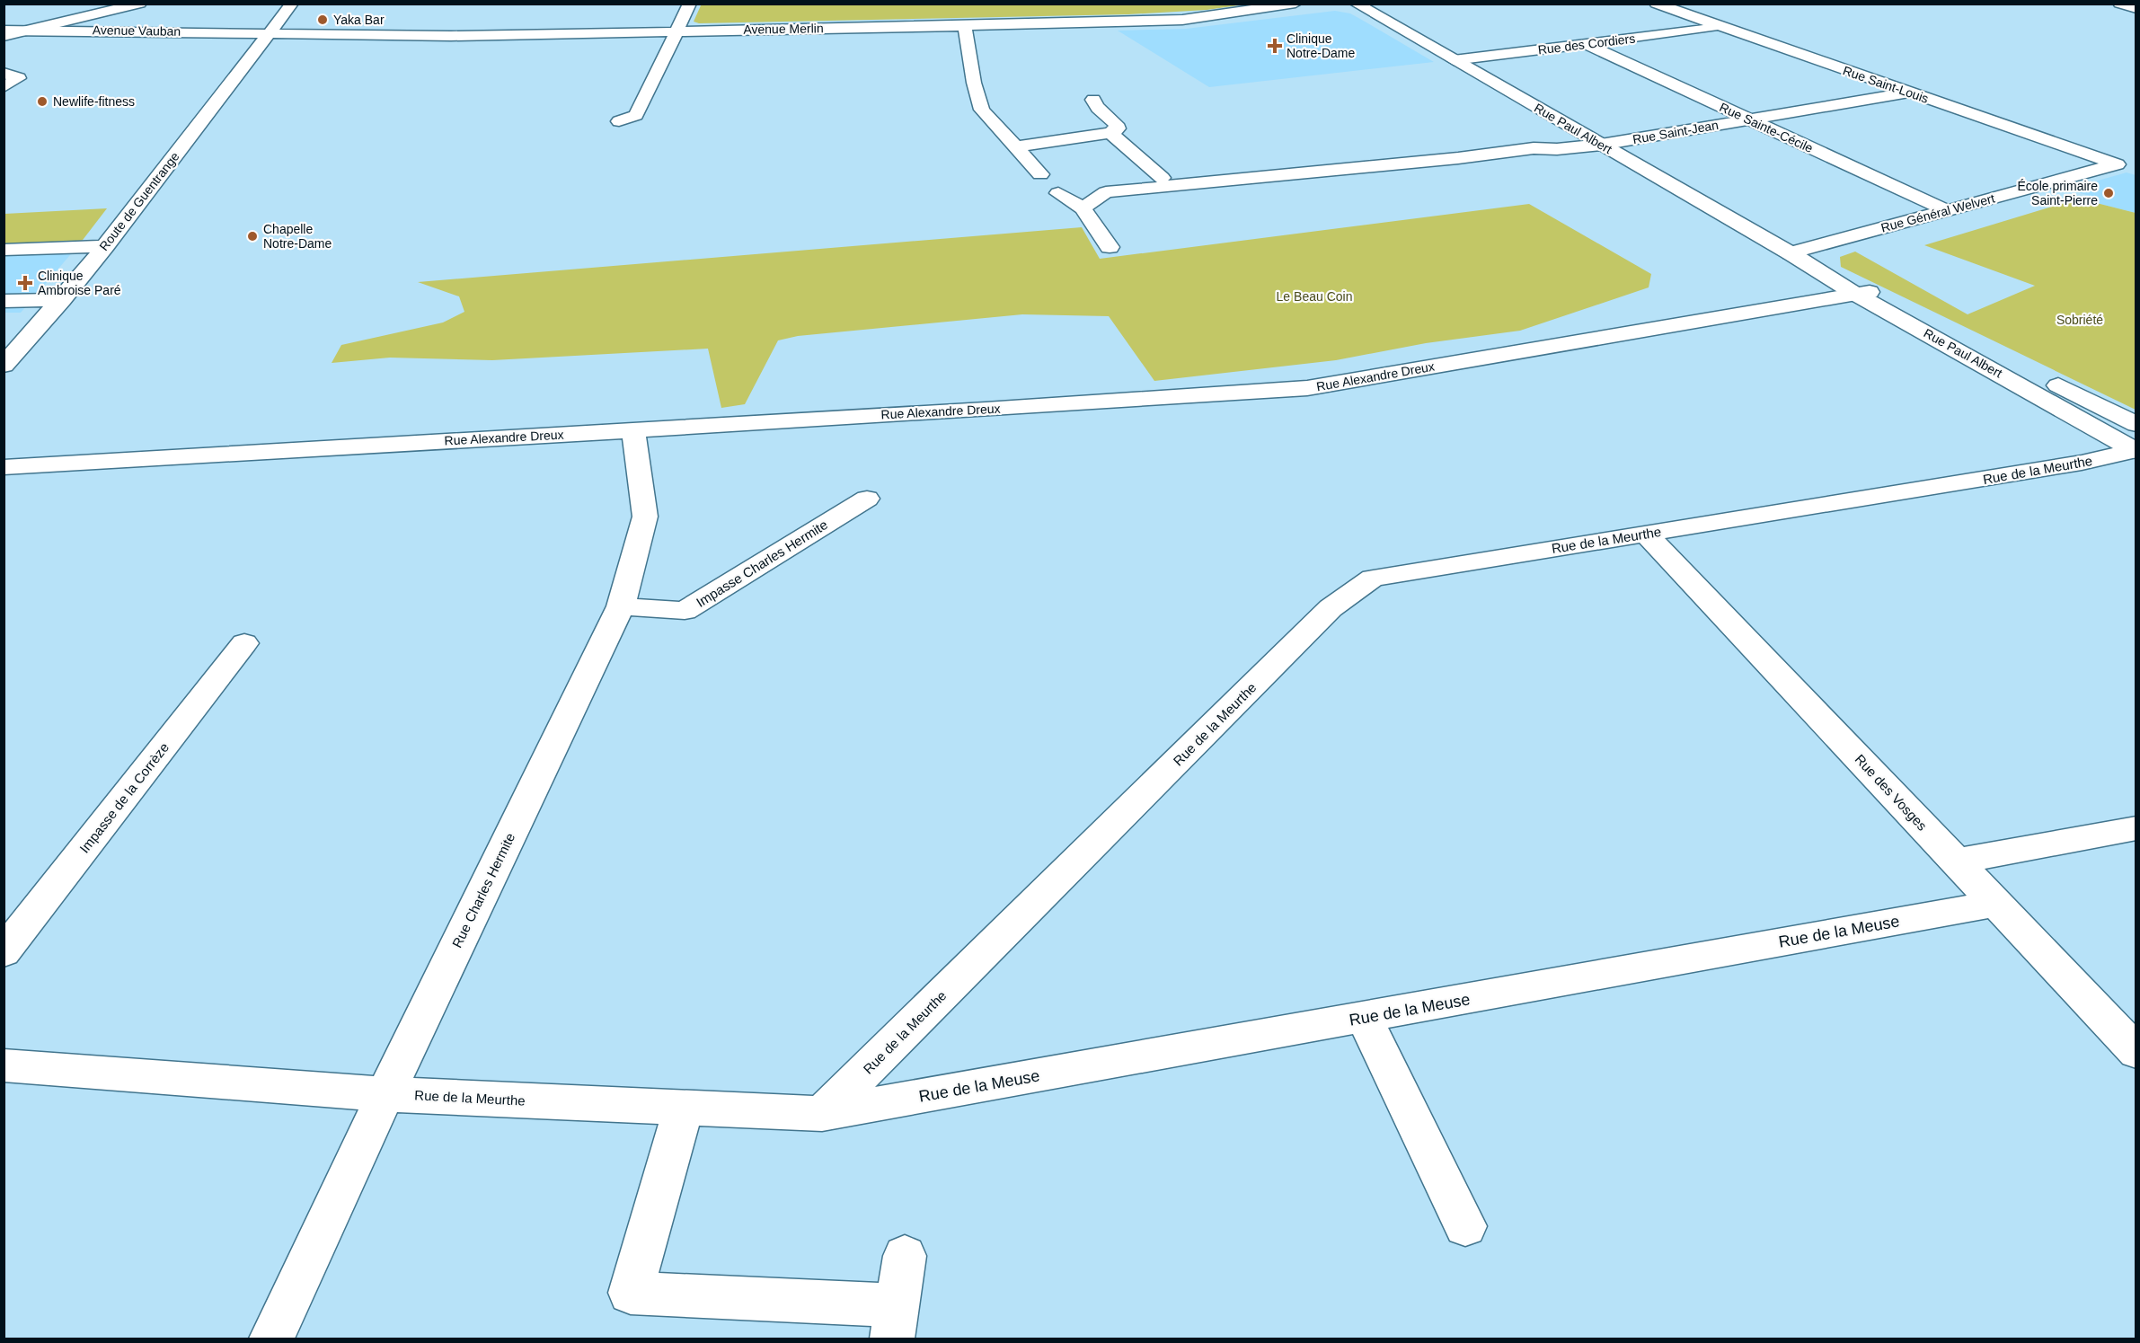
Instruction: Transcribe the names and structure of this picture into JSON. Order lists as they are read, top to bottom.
{
  "streets": {
    "street": [
      "Avenue Merlin",
      "Avenue Vauban",
      "Rue des Cordiers",
      "Rue Saint-Louis",
      "Rue Sainte-Cécile",
      "Rue Paul Albert",
      "Rue Saint-Jean",
      "Route de Guentrange",
      "Rue Général Welvert",
      "Rue Alexandre Dreux",
      "Rue de la Meurthe",
      "Impasse Charles Hermite",
      "Rue des Vosges",
      "Impasse de la Corrèze",
      "Rue Charles Hermite",
      "Rue de la Meuse"
    ]
  },
  "crossings": [
    ["Avenue Merlin", "Avenue Vauban"],
    ["Avenue Merlin", "Route de Guentrange"],
    ["Avenue Vauban", "Route de Guentrange"],
    ["Rue des Cordiers", "Rue Saint-Louis"],
    ["Rue des Cordiers", "Rue Sainte-Cécile"],
    ["Rue des Cordiers", "Rue Paul Albert"],
    ["Rue Saint-Louis", "Rue Saint-Jean"],
    ["Rue Saint-Louis", "Rue Général Welvert"],
    ["Rue Sainte-Cécile", "Rue Saint-Jean"],
    ["Rue Sainte-Cécile", "Rue Général Welvert"],
    ["Rue Paul Albert", "Rue Saint-Jean"],
    ["Rue Paul Albert", "Rue Général Welvert"],
    ["Rue Paul Albert", "Rue Alexandre Dreux"],
    ["Rue Paul Albert", "Rue de la Meurthe"],
    ["Rue Alexandre Dreux", "Rue Charles Hermite"],
    ["Rue de la Meurthe", "Rue des Vosges"],
    ["Rue de la Meurthe", "Rue Charles Hermite"],
    ["Rue de la Meurthe", "Rue de la Meuse"],
    ["Impasse Charles Hermite", "Rue Charles Hermite"],
    ["Rue des Vosges", "Rue de la Meuse"]
  ],
  "parks": ["Le Beau Coin", "Sobriété"],
  "places": {
    "other": [
      "Yaka Bar",
      "Newlife-fitness",
      "École primaire Saint-Pierre",
      "Chapelle Notre-Dame"
    ],
    "health": ["Clinique Notre-Dame", "Clinique Ambroise Paré"]
  }
}
